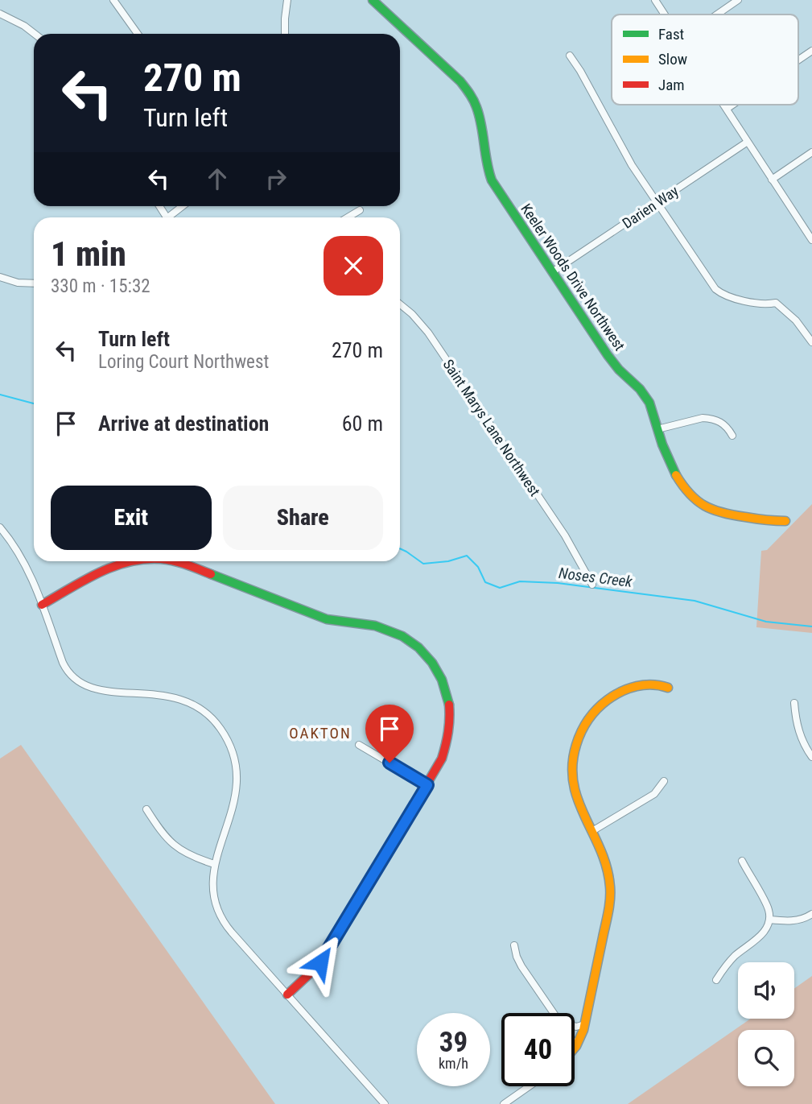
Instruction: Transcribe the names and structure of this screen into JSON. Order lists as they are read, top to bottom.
{
  "streets": {
    "street": ["Darien Way", "Keeler Woods Drive Northwest", "Saint Marys Lane Northwest"]
  },
  "crossings": [
    ["Darien Way", "Keeler Woods Drive Northwest"]
  ],
  "districts": ["OAKTON"],
  "water": ["Noses Creek"],
  "legend": ["Fast", "Slow", "Jam"],
  "page": {
    "turn": ["270 m", "Turn left"],
    "heading": ["1 min", "330 m · 15:32"],
    "list": [
      {
        "name": "Turn left",
        "note": "Loring Court Northwest",
        "value": "270 m"
      },
      {
        "name": "Arrive at destination",
        "value": "60 m"
      }
    ],
    "buttons": ["Exit", "Share"],
    "speed": "39 km/h",
    "limit": "40"
  }
}
